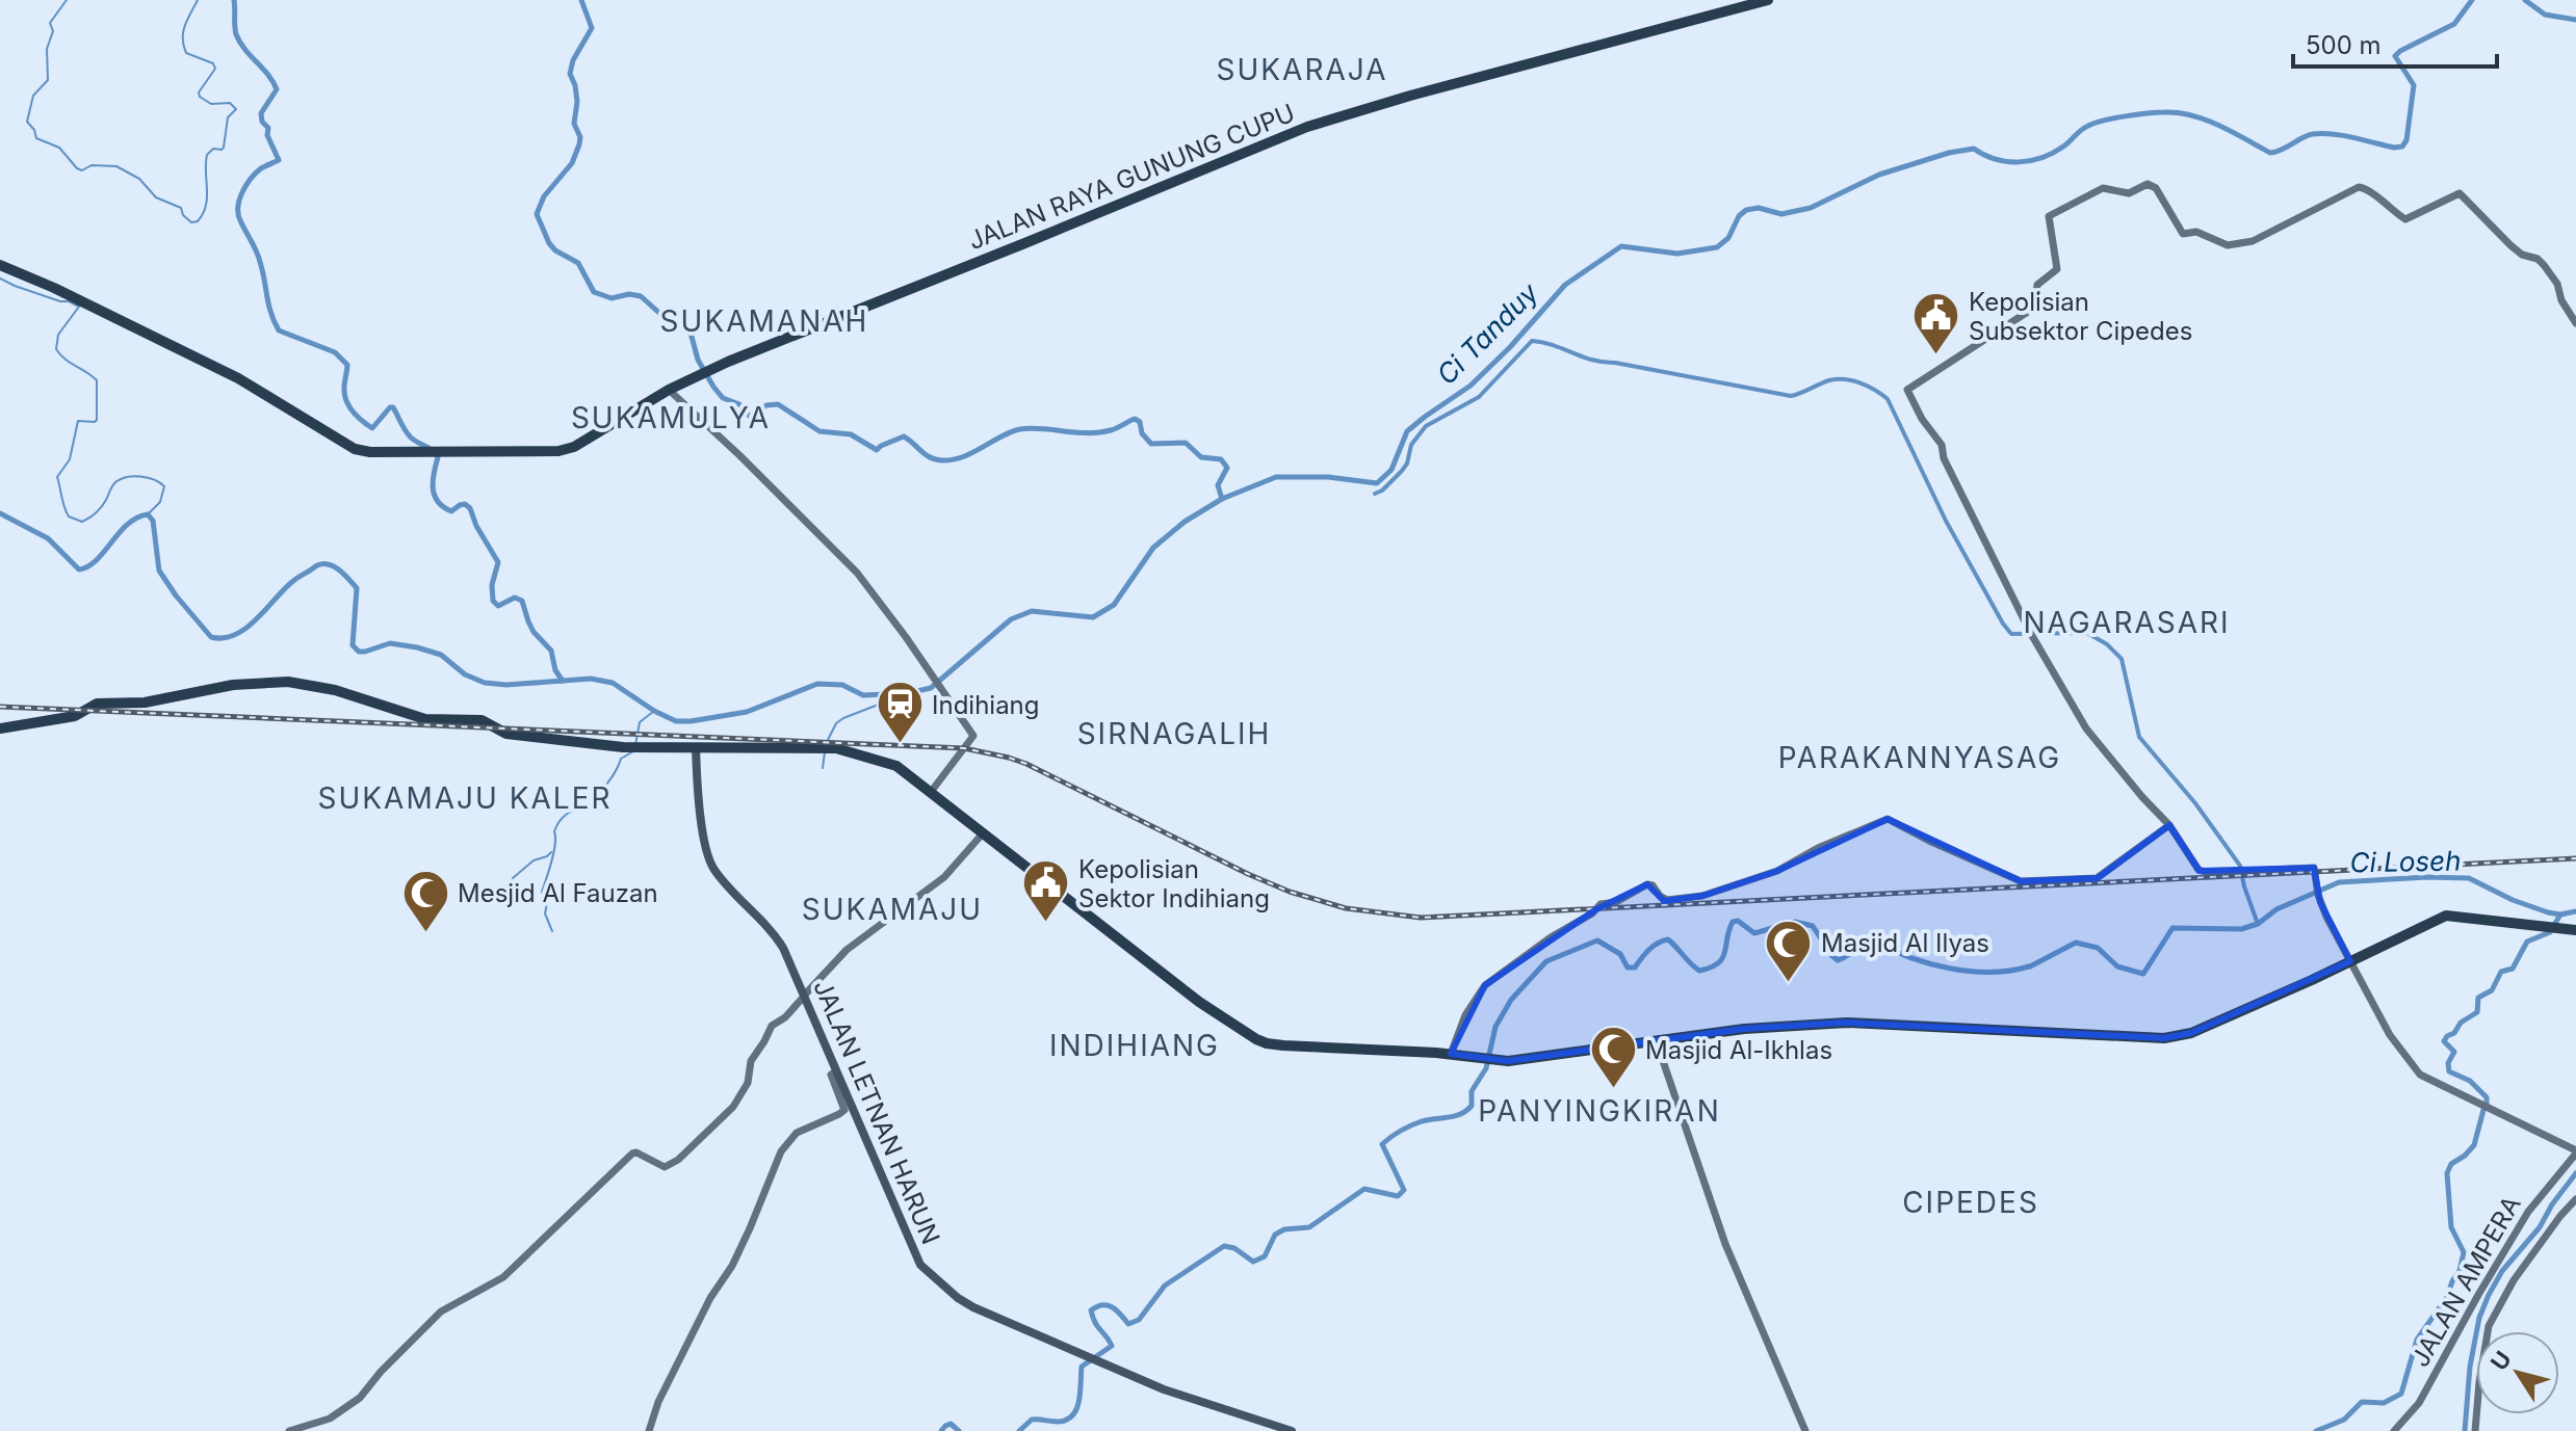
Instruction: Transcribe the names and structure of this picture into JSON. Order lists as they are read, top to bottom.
{
  "streets": {
    "highway": ["JALAN RAYA GUNUNG CUPU"],
    "main road": ["JALAN LETNAN HARUN"],
    "street": ["JALAN AMPERA"]
  },
  "districts": [
    "SUKARAJA",
    "SUKAMANAH",
    "SUKAMULYA",
    "NAGARASARI",
    "SIRNAGALIH",
    "PARAKANNYASAG",
    "SUKAMAJU KALER",
    "SUKAMAJU",
    "INDIHIANG",
    "PANYINGKIRAN",
    "CIPEDES"
  ],
  "water": ["Ci Tanduy", "Ci Loseh"],
  "places": {
    "public building": ["Kepolisian Subsektor Cipedes", "Kepolisian Sektor Indihiang"],
    "station": ["Indihiang"],
    "mosque": ["Mesjid Al Fauzan", "Masjid Al Ilyas", "Masjid Al-Ikhlas"]
  },
  "scale_bar": "500 m",
  "north": "top left"
}
